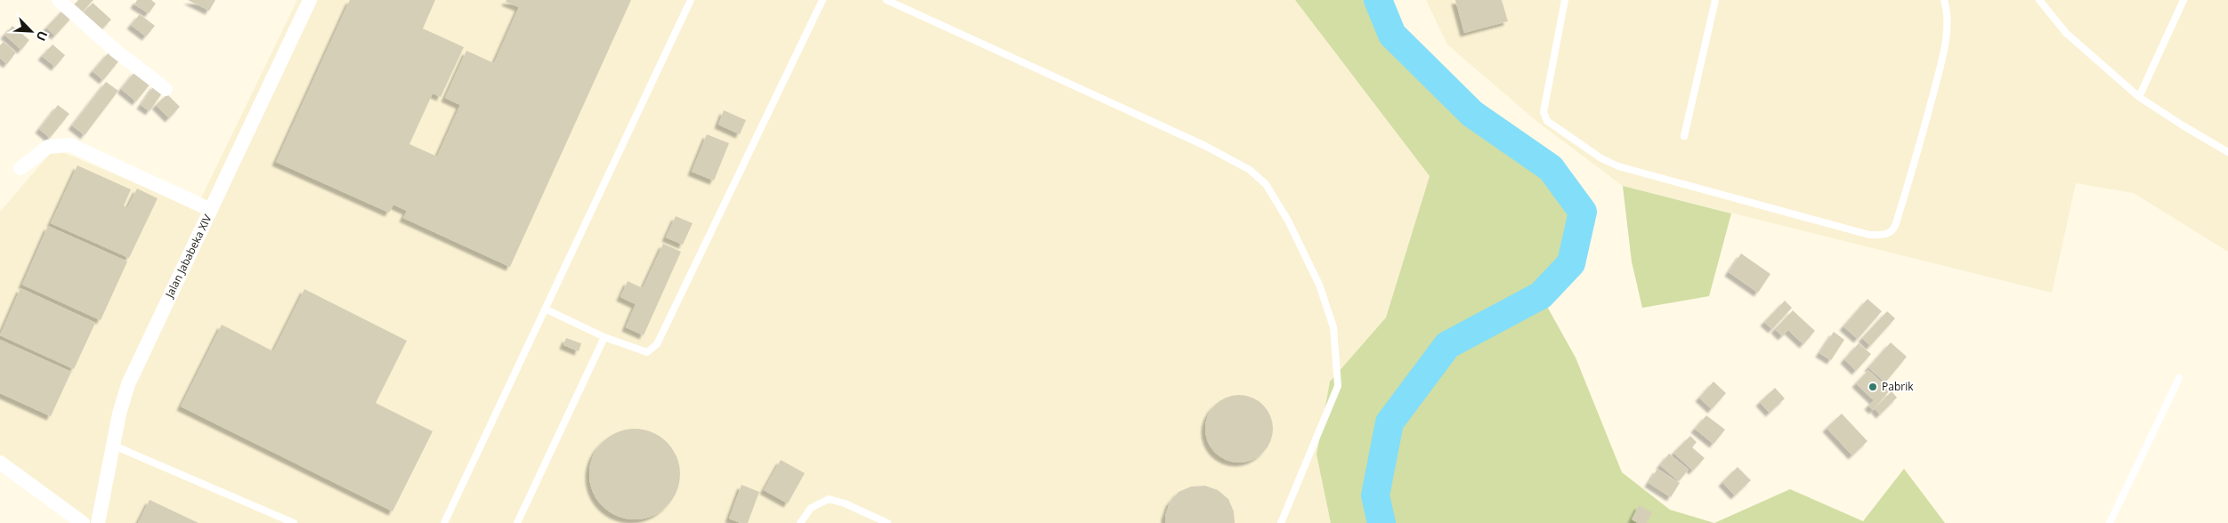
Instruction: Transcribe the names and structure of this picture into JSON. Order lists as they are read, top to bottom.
{
  "streets": {
    "street": ["Jalan Jababeka XIV"]
  },
  "places": ["Pabrik"],
  "north": "bottom right"
}
